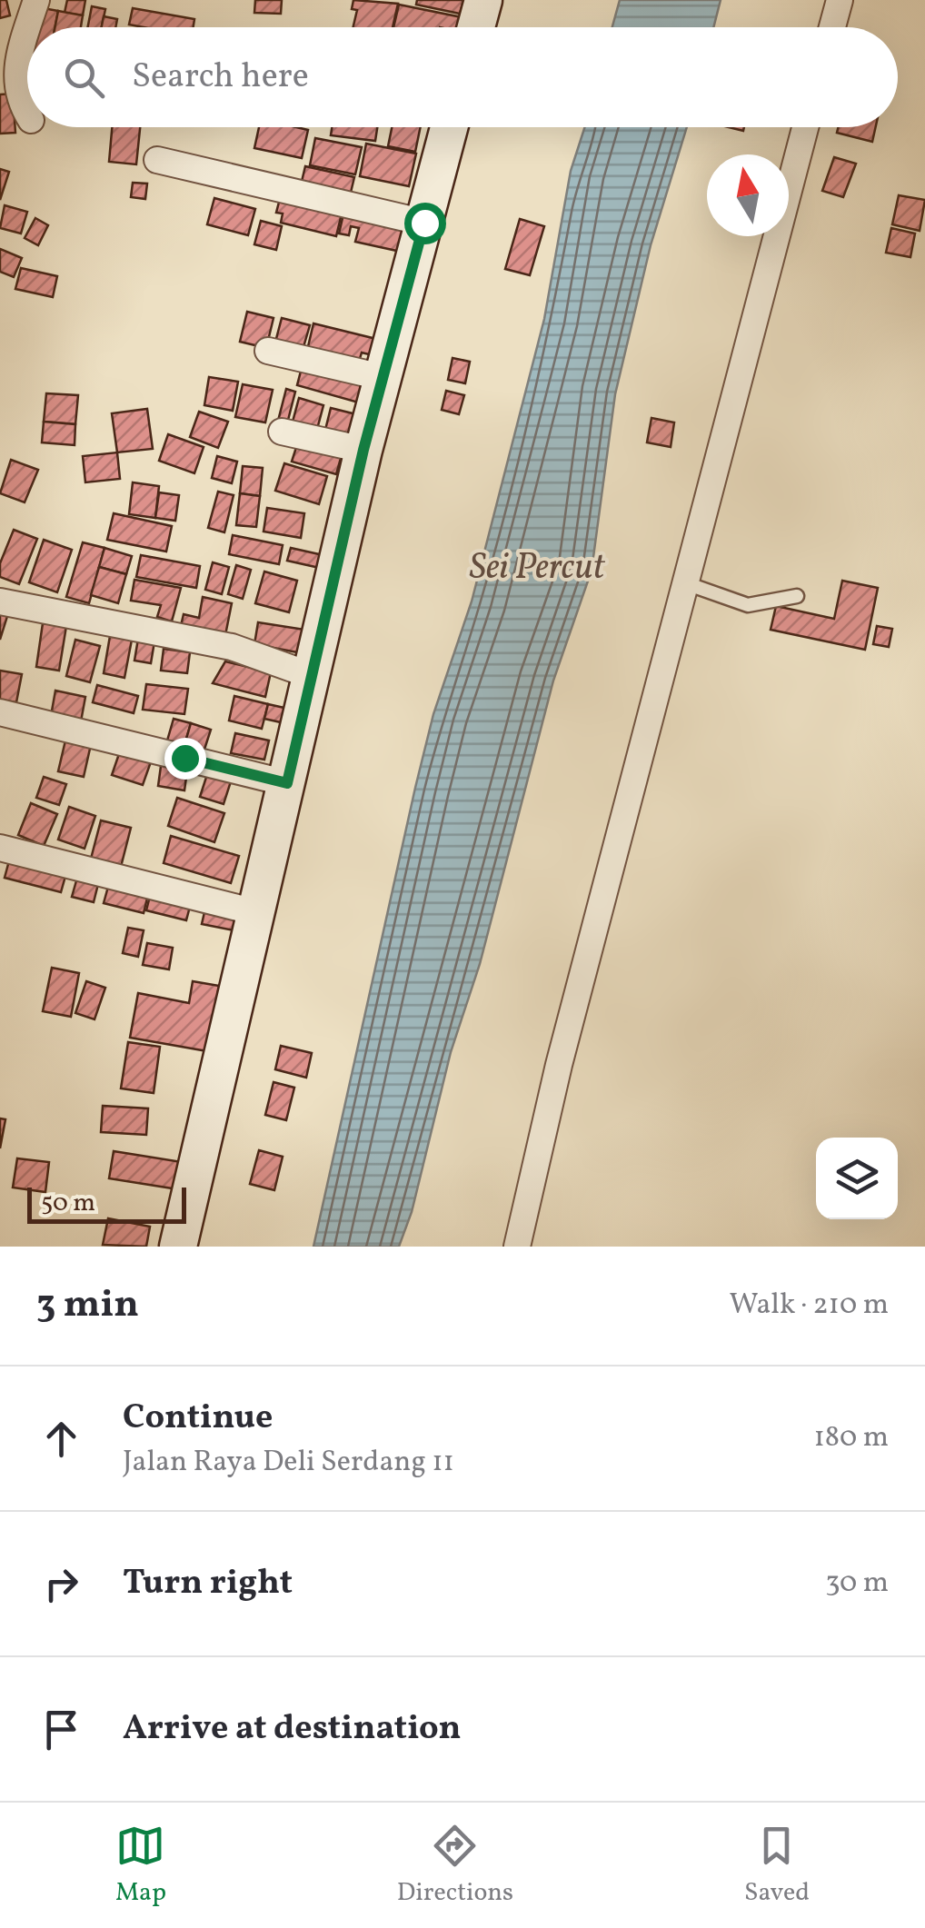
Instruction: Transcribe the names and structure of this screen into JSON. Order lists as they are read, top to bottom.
{
  "water": ["Sei Percut"],
  "scale_bar": "50 m",
  "north": "top",
  "page": {
    "search": "Search here",
    "scale": "50 m",
    "heading": ["3 min", "Walk · 210 m"],
    "list": [
      ["Continue", "Jalan Raya Deli Serdang 11", "180 m"],
      ["Turn right", "30 m"],
      "Arrive at destination"
    ],
    "nav": ["Map", "Directions", "Saved"]
  }
}
